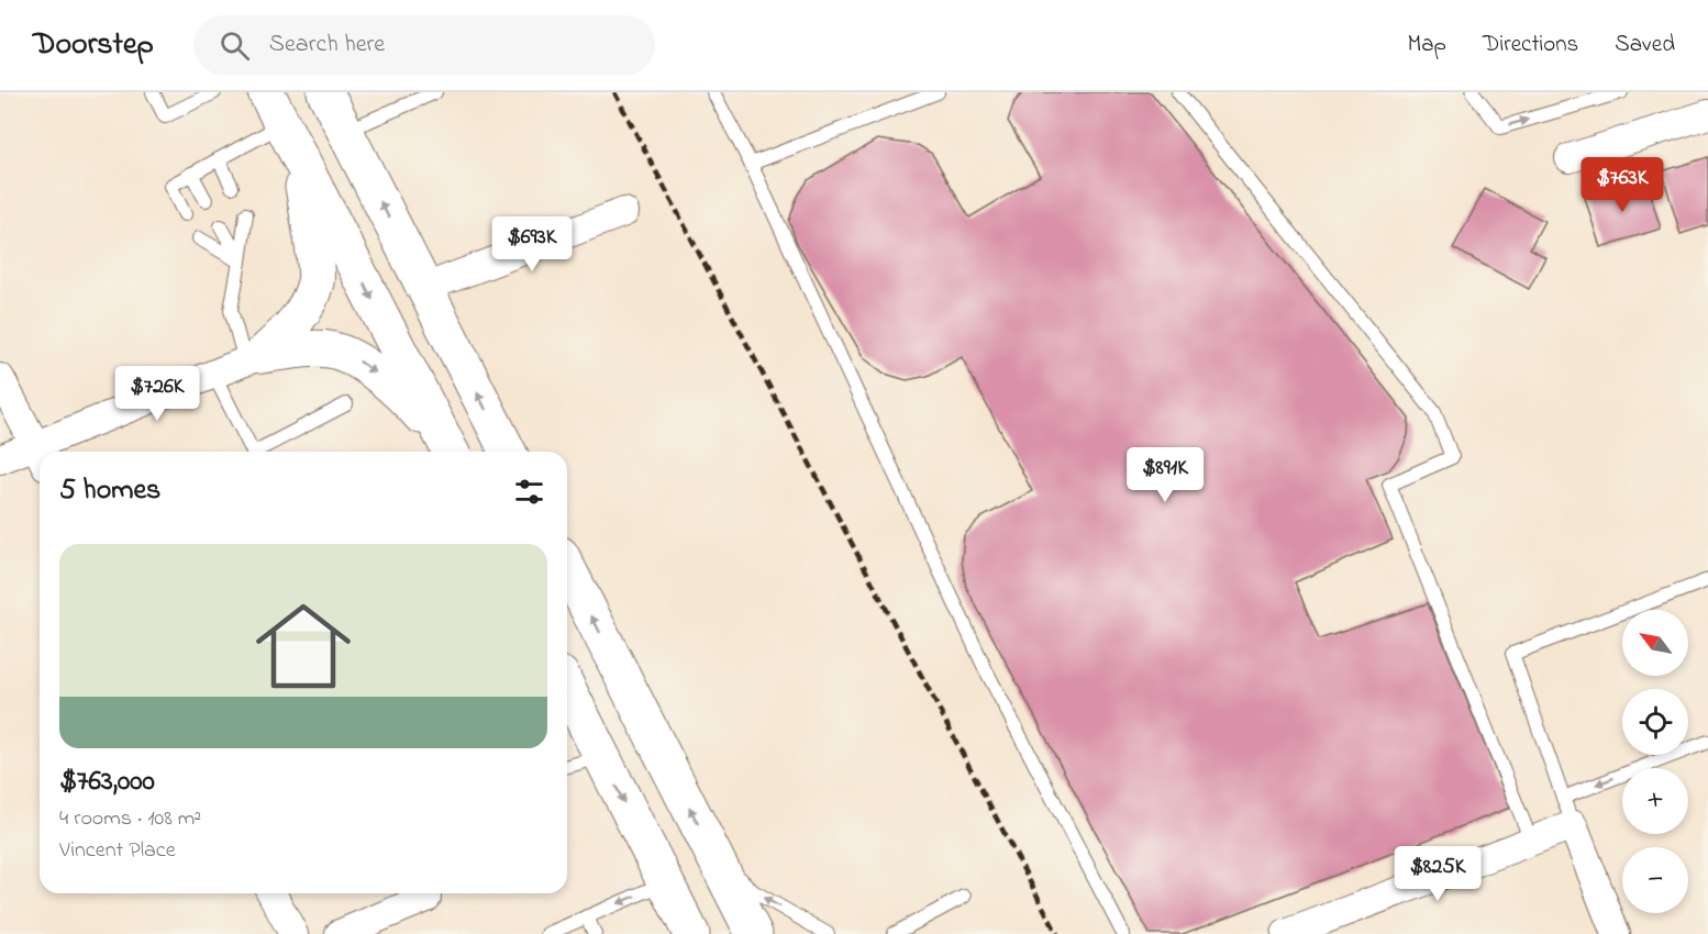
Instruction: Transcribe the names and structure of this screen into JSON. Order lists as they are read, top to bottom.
{
  "north": "top left",
  "page": {
    "header": "Doorstep",
    "search": "Search here",
    "nav": ["Map", "Directions", "Saved"],
    "price": [
      "$763K",
      "$693K",
      "$726K",
      "$891K",
      "$825K"
    ],
    "heading": "5 homes",
    "list": [
      {
        "name": "$763,000",
        "note": "4 rooms · 108 m² · Vincent Place"
      }
    ],
    "map_buttons": ["+", "−"]
  }
}
